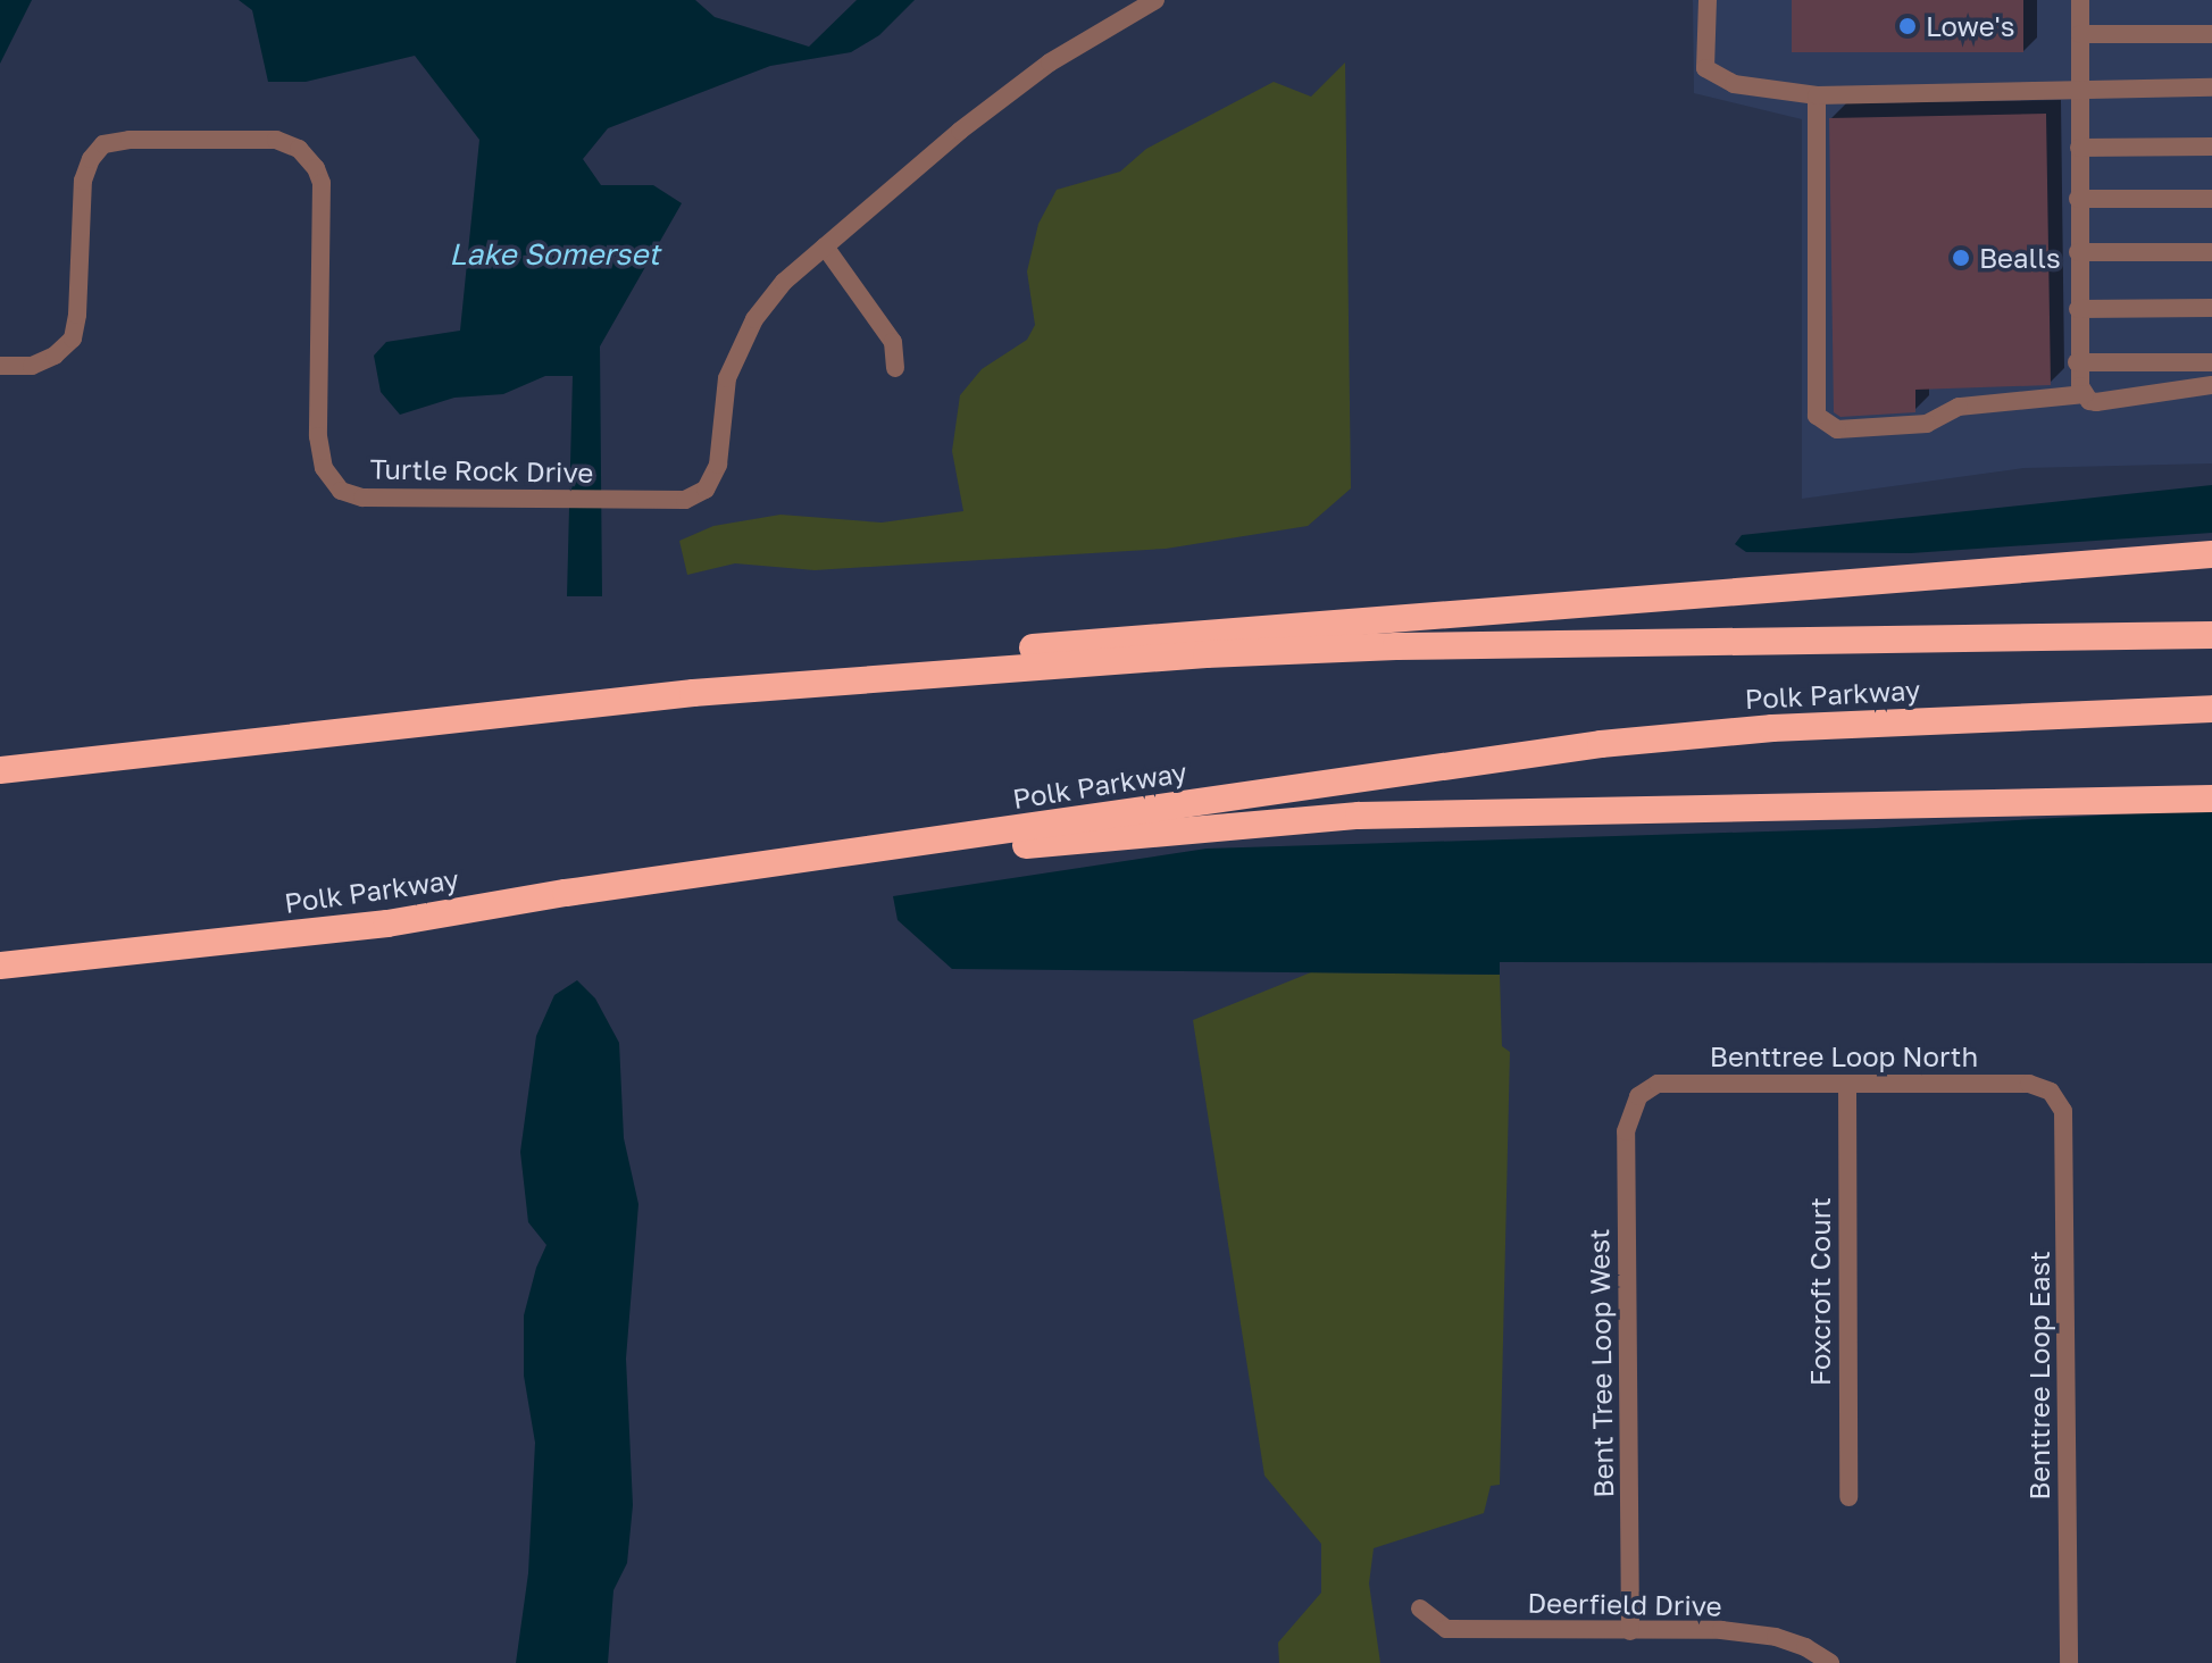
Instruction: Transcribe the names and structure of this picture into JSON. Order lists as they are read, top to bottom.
{
  "streets": {
    "highway": ["Polk Parkway"],
    "street": [
      "Turtle Rock Drive",
      "Benttree Loop North",
      "Foxcroft Court",
      "Bent Tree Loop West",
      "Benttree Loop East",
      "Deerfield Drive"
    ]
  },
  "crossings": [
    ["Benttree Loop North", "Foxcroft Court"],
    ["Benttree Loop North", "Bent Tree Loop West"],
    ["Benttree Loop North", "Benttree Loop East"],
    ["Bent Tree Loop West", "Deerfield Drive"]
  ],
  "water": ["Lake Somerset"],
  "places": ["Lowe's", "Bealls"]
}
